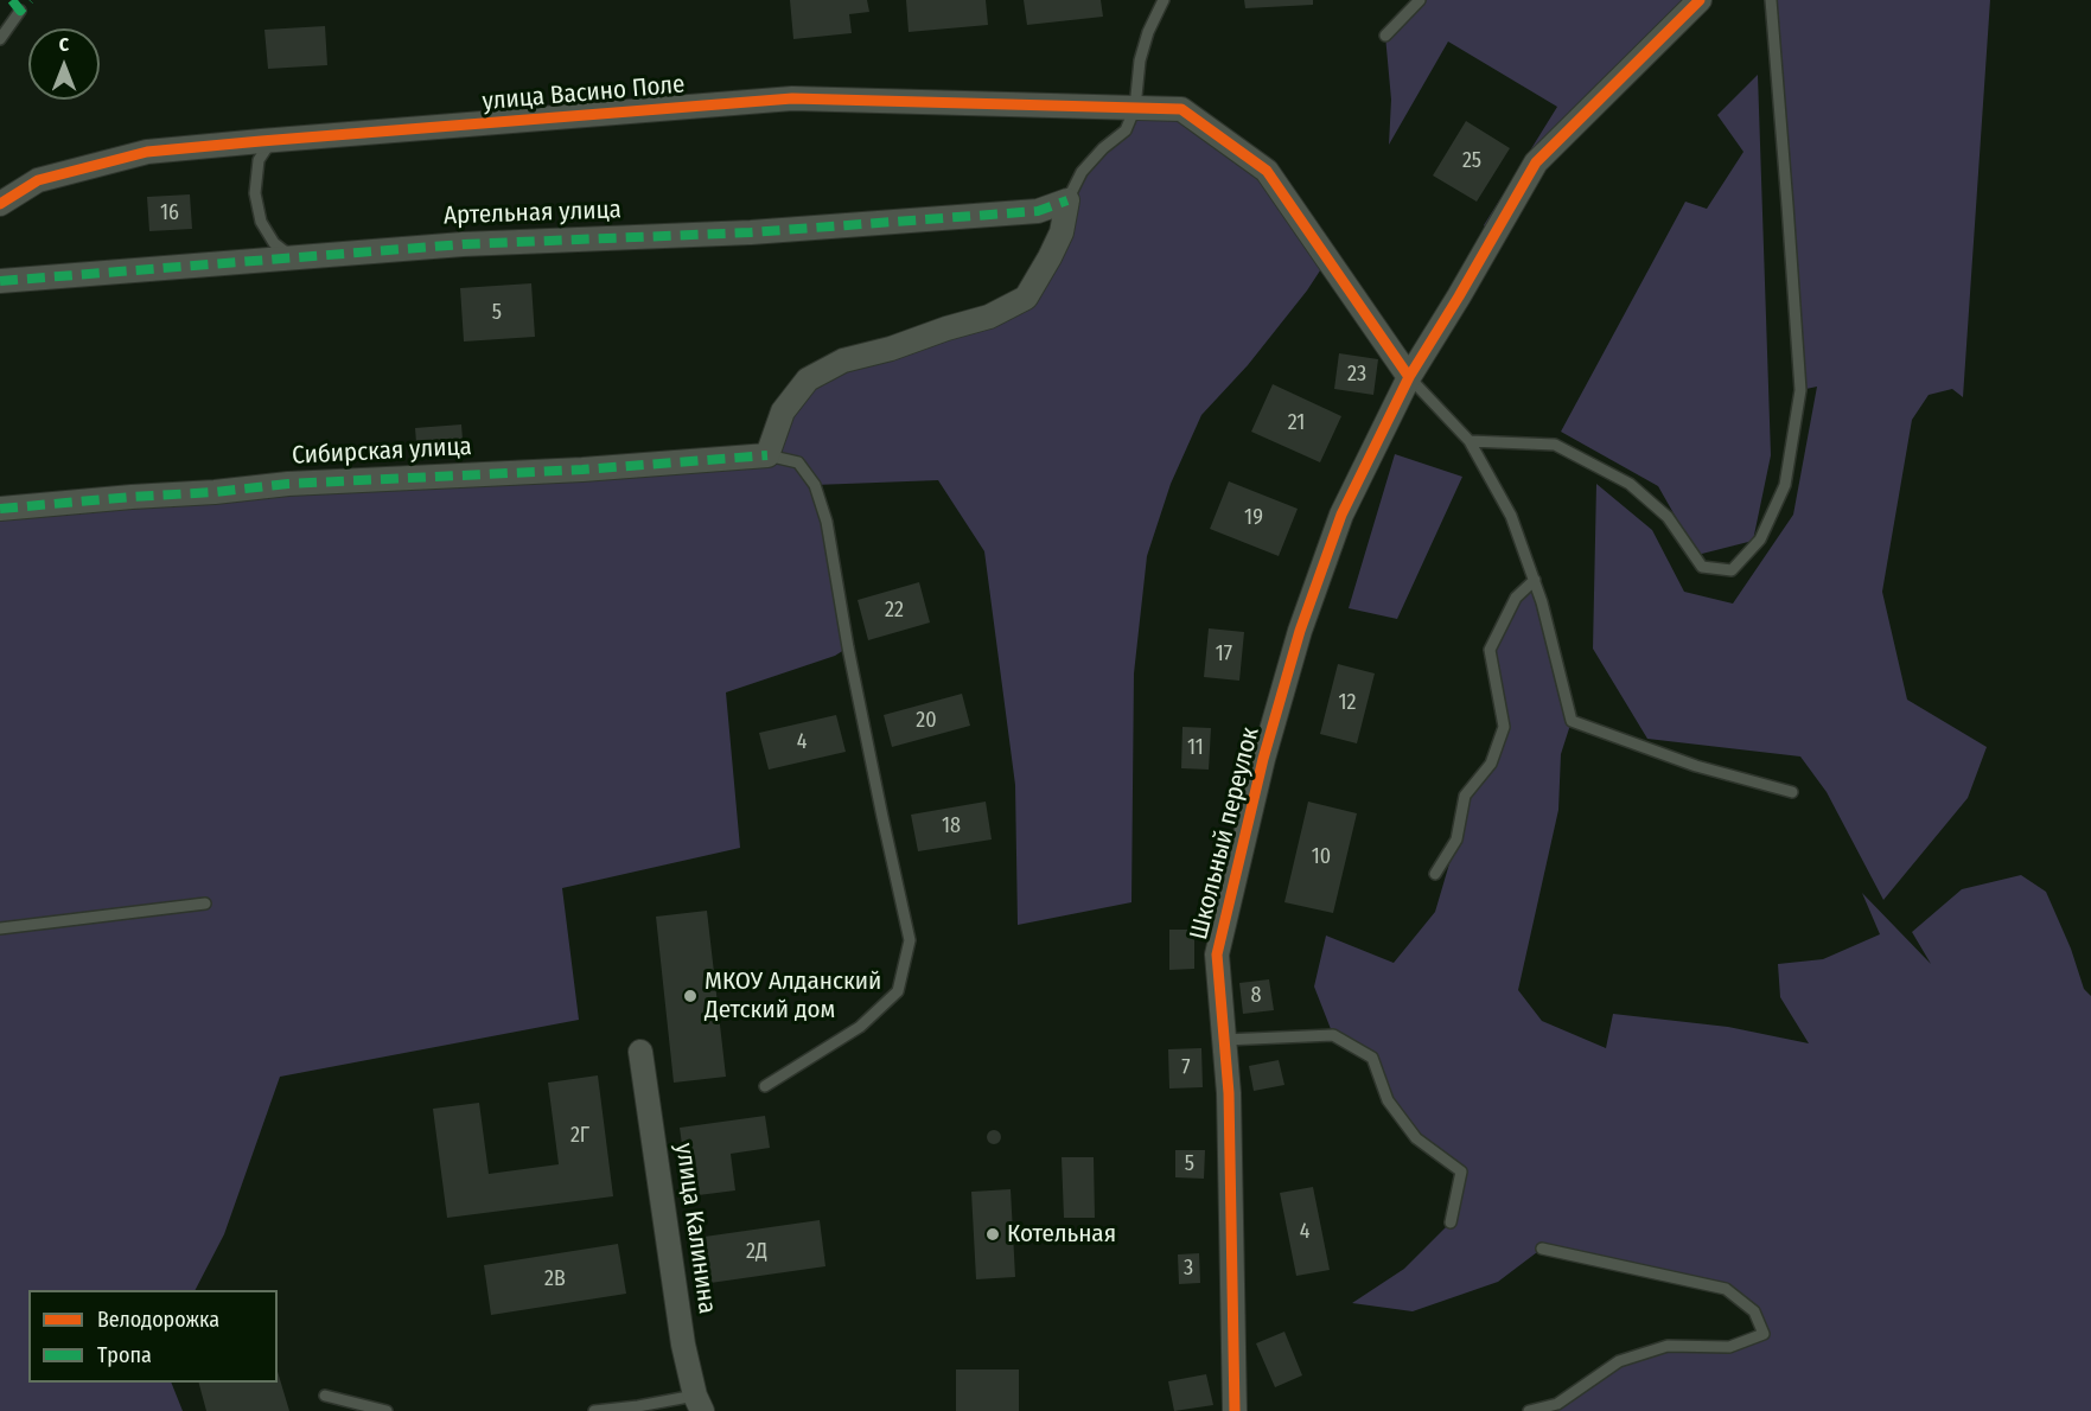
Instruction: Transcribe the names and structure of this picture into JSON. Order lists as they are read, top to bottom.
{
  "streets": {
    "street": [
      "улица Васино Поле",
      "Артельная улица",
      "Сибирская улица",
      "Школьный переулок",
      "улица Калинина"
    ]
  },
  "crossings": [
    ["улица Васино Поле", "Школьный переулок"]
  ],
  "places": ["МКОУ Алданский Детский дом", "Котельная"],
  "house_numbers": [
    "25",
    "16",
    "5",
    "23",
    "21",
    "19",
    "22",
    "17",
    "12",
    "20",
    "4",
    "11",
    "18",
    "10",
    "8",
    "7",
    "2Г",
    "5",
    "4",
    "2Д",
    "3",
    "2В"
  ],
  "legend": ["Велодорожка", "Тропа"],
  "north": "top"
}
